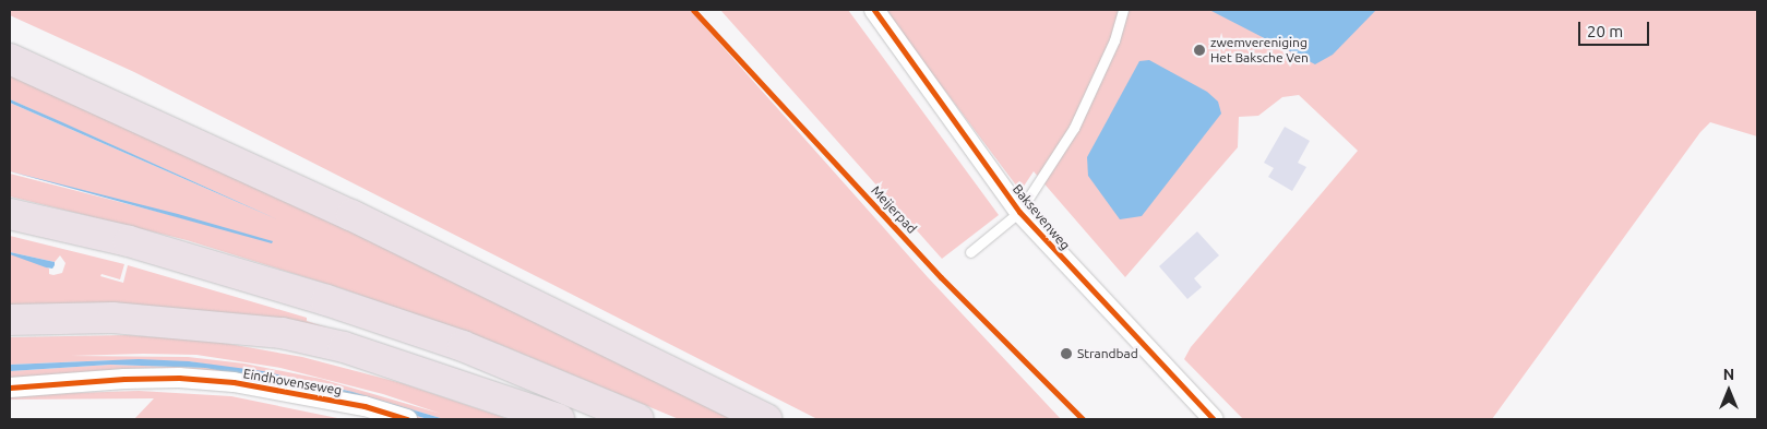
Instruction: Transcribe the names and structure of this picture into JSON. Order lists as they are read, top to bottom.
{
  "streets": {
    "street": ["Baksevenweg", "Eindhovenseweg"],
    "cycle path": ["Meijerpad"]
  },
  "places": ["zwemvereniging Het Baksche Ven", "Strandbad"],
  "scale_bar": "20 m",
  "north": "top"
}
